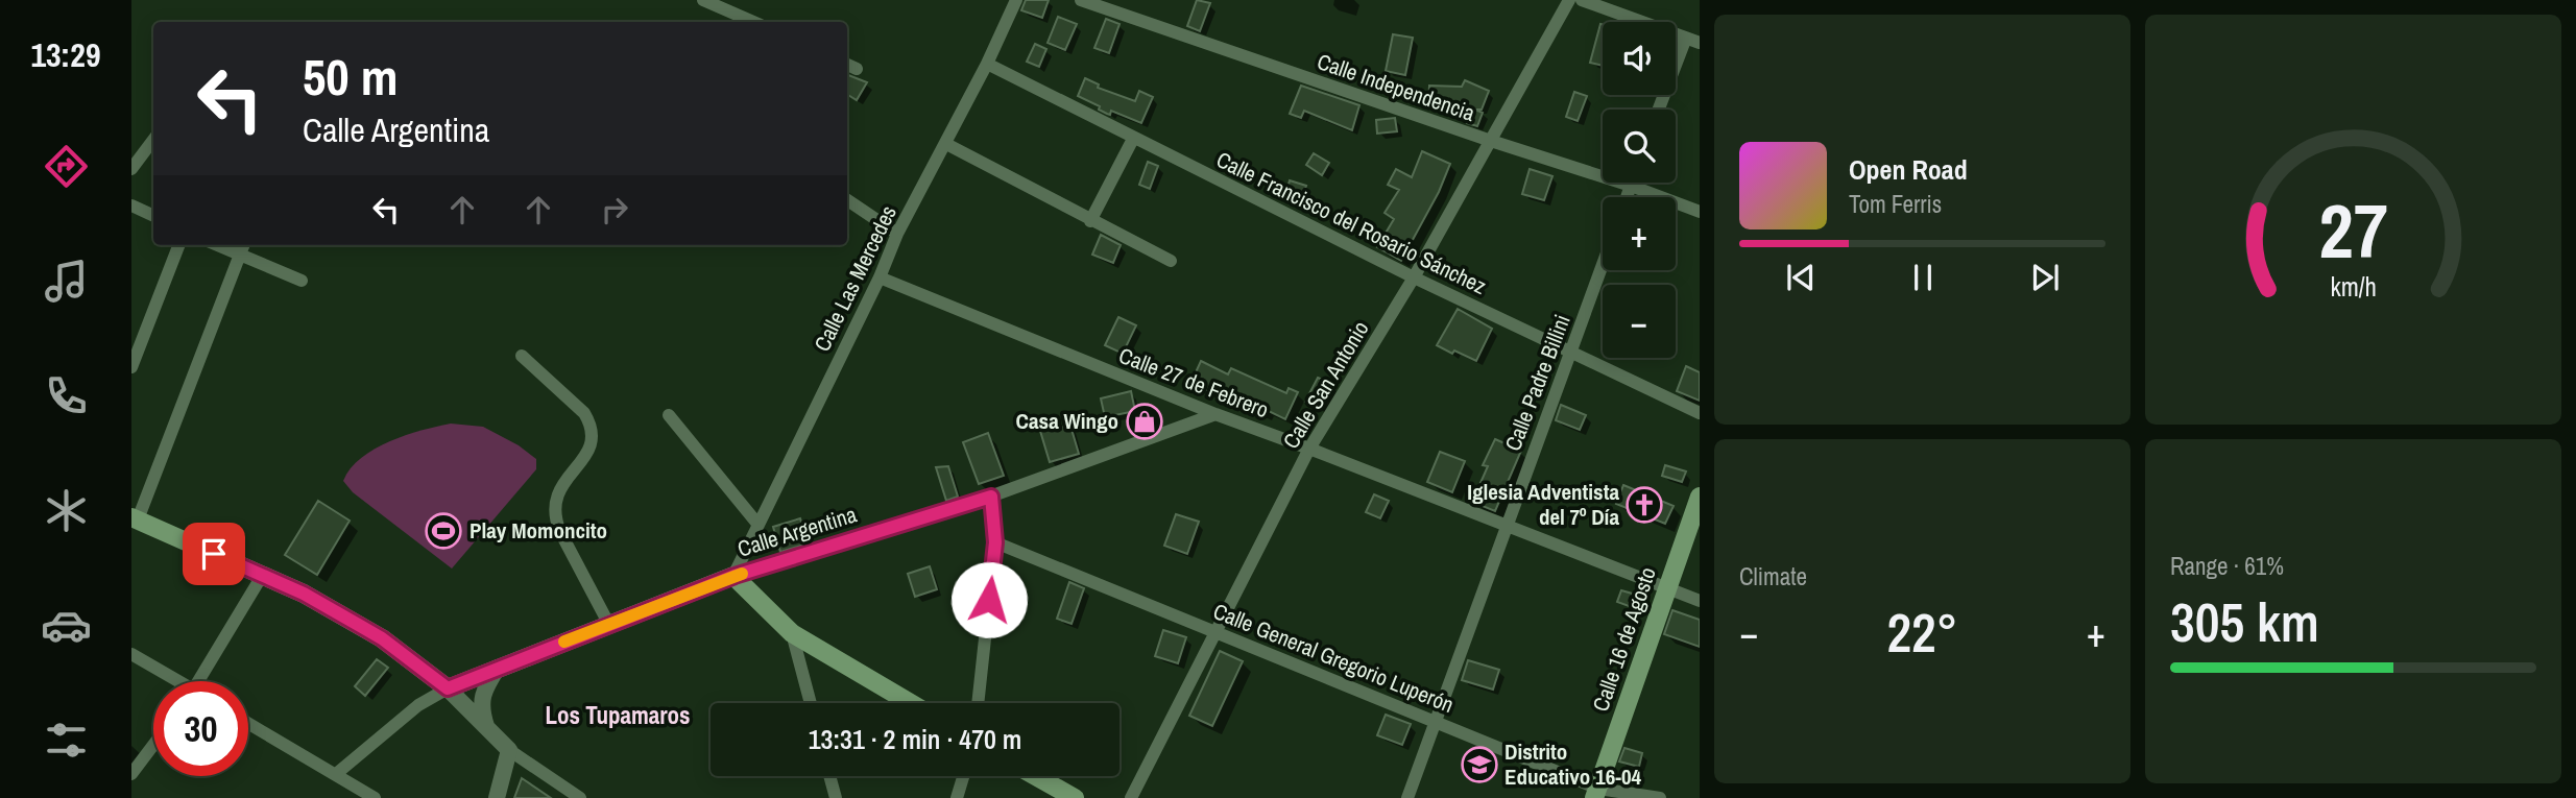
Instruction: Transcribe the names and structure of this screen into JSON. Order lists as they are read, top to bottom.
{
  "streets": {
    "main road": ["Calle Argentina", "Calle 16 de Agosto"],
    "street": [
      "Calle Independencia",
      "Calle Francisco del Rosario Sánchez",
      "Calle Las Mercedes",
      "Calle 27 de Febrero",
      "Calle Padre Billini",
      "Calle San Antonio",
      "Calle General Gregorio Luperón"
    ]
  },
  "crossings": [
    ["Calle Independencia", "Calle San Antonio"],
    ["Calle Francisco del Rosario Sánchez", "Calle Las Mercedes"],
    ["Calle Francisco del Rosario Sánchez", "Calle Padre Billini"],
    ["Calle Francisco del Rosario Sánchez", "Calle San Antonio"],
    ["Calle Las Mercedes", "Calle 27 de Febrero"],
    ["Calle Las Mercedes", "Calle Argentina"],
    ["Calle 27 de Febrero", "Calle Padre Billini"],
    ["Calle 27 de Febrero", "Calle San Antonio"],
    ["Calle 27 de Febrero", "Calle Argentina"],
    ["Calle 27 de Febrero", "Calle 16 de Agosto"],
    ["Calle Padre Billini", "Calle General Gregorio Luperón"],
    ["Calle San Antonio", "Calle General Gregorio Luperón"],
    ["Calle 16 de Agosto", "Calle General Gregorio Luperón"]
  ],
  "districts": ["Los Tupamaros"],
  "places": {
    "shop": ["Casa Wingo"],
    "church": ["Iglesia Adventista del 7º Día"],
    "sports": ["Play Momoncito"],
    "school or university": ["Distrito Educativo 16-04"]
  },
  "page": {
    "tabs": "13:29",
    "map_buttons": ["+", "−"],
    "turn": ["50 m", "Calle Argentina"],
    "song": ["Open Road", "Tom Ferris"],
    "tile": [
      "Climate",
      ["Range · 61%", "305 km"]
    ],
    "heat": ["−", "22°", "+"],
    "limit": "30",
    "trip": "13:31 · 2 min · 470 m",
    "gauge": ["27", "km/h"]
  }
}
